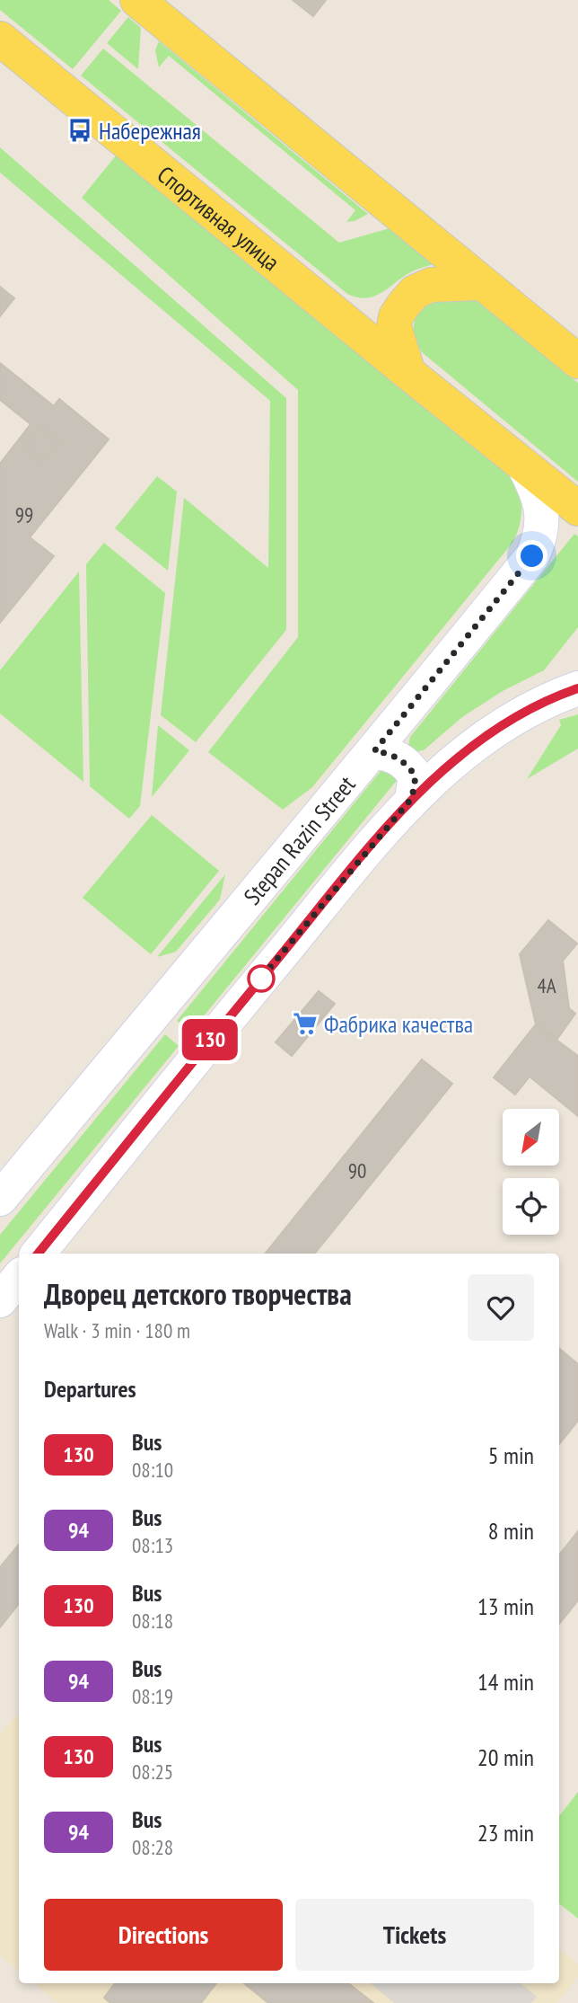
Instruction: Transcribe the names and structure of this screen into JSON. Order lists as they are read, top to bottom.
{
  "streets": {
    "main road": ["Спортивная улица", "Stepan Razin Street"]
  },
  "crossings": [
    ["Спортивная улица", "Stepan Razin Street"]
  ],
  "places": {
    "bus stop": ["Набережная"],
    "supermarket": ["Фабрика качества"]
  },
  "lines": ["bus line 130"],
  "house_numbers": ["99", "4А", "90"],
  "north": "bottom left",
  "page": {
    "on_map": "130",
    "heading": [
      ["Дворец детского творчества", "Walk · 3 min · 180 m"],
      "Departures"
    ],
    "list": [
      {
        "mark": "130",
        "name": "Bus",
        "note": "08:10",
        "value": "5 min"
      },
      {
        "mark": "94",
        "name": "Bus",
        "note": "08:13",
        "value": "8 min"
      },
      {
        "mark": "130",
        "name": "Bus",
        "note": "08:18",
        "value": "13 min"
      },
      {
        "mark": "94",
        "name": "Bus",
        "note": "08:19",
        "value": "14 min"
      },
      {
        "mark": "130",
        "name": "Bus",
        "note": "08:25",
        "value": "20 min"
      },
      {
        "mark": "94",
        "name": "Bus",
        "note": "08:28",
        "value": "23 min"
      }
    ],
    "buttons": ["Directions", "Tickets"]
  }
}
